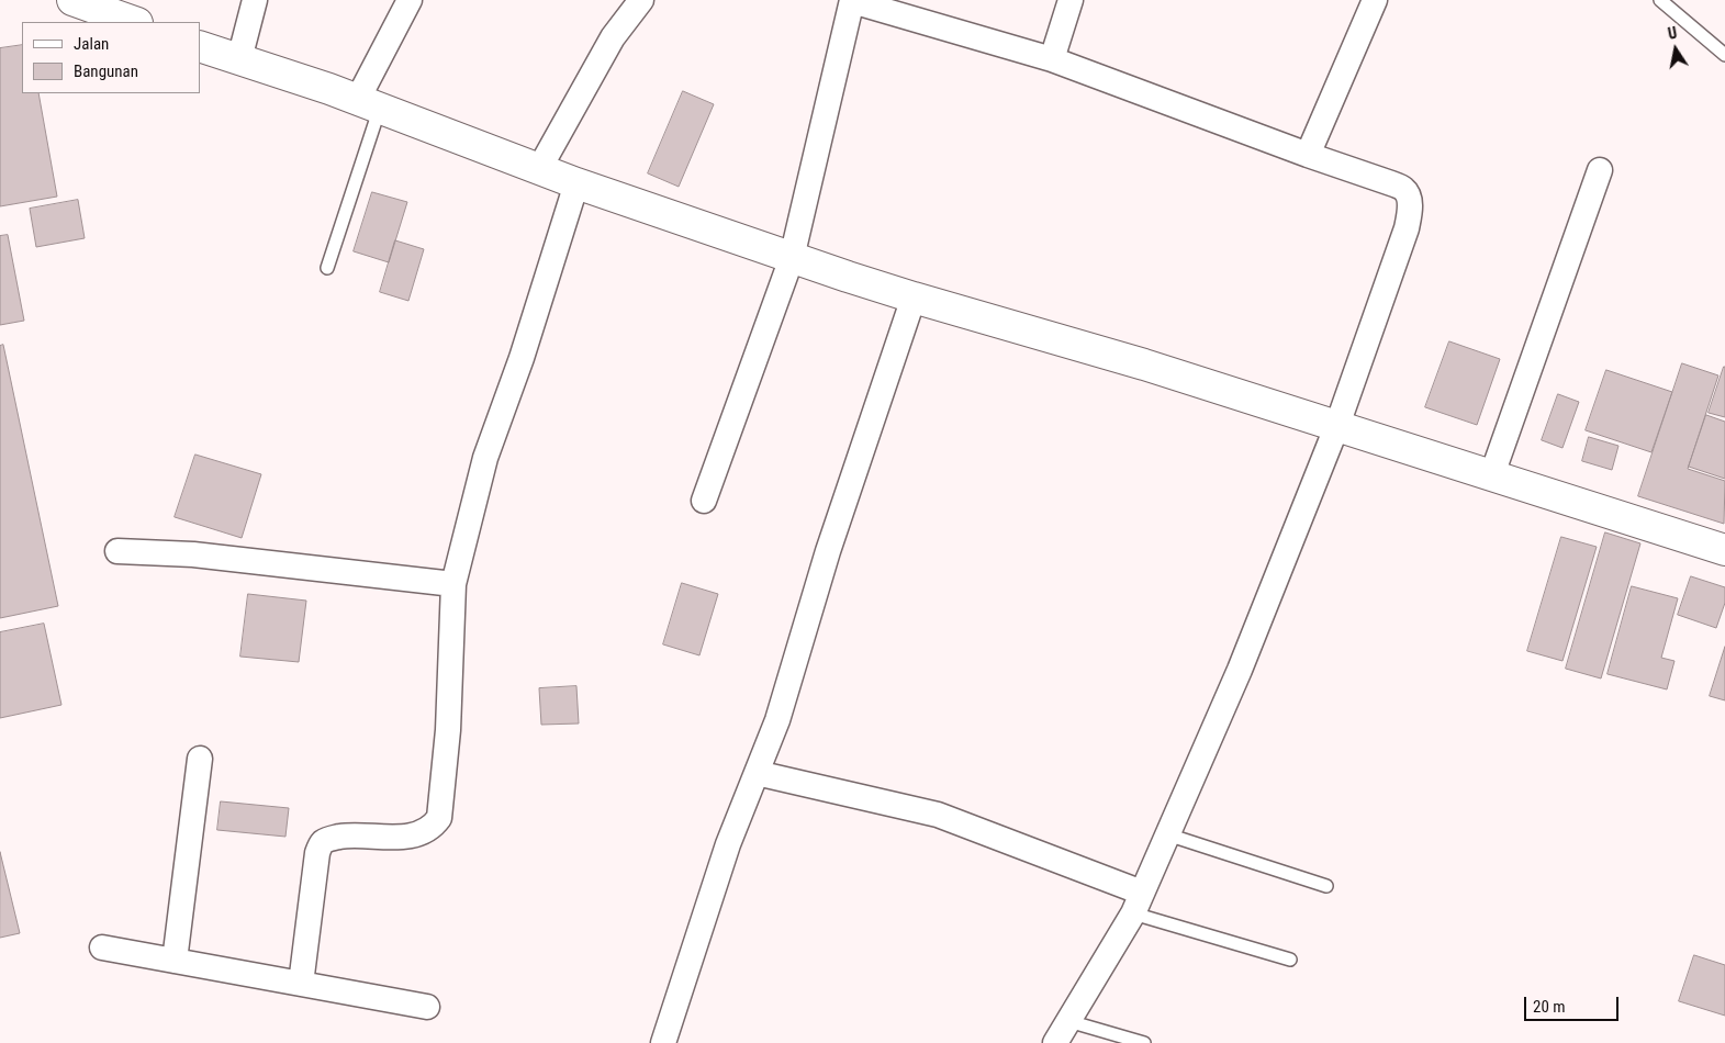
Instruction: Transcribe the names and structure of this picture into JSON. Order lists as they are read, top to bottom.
{
  "legend": ["Jalan", "Bangunan"],
  "scale_bar": "20 m",
  "north": "top"
}
